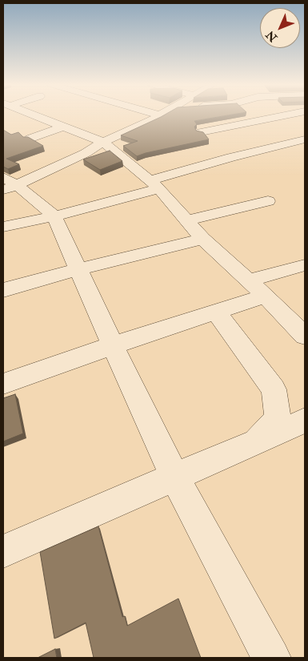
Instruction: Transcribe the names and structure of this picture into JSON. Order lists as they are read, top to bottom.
{
  "north": "bottom left"
}
